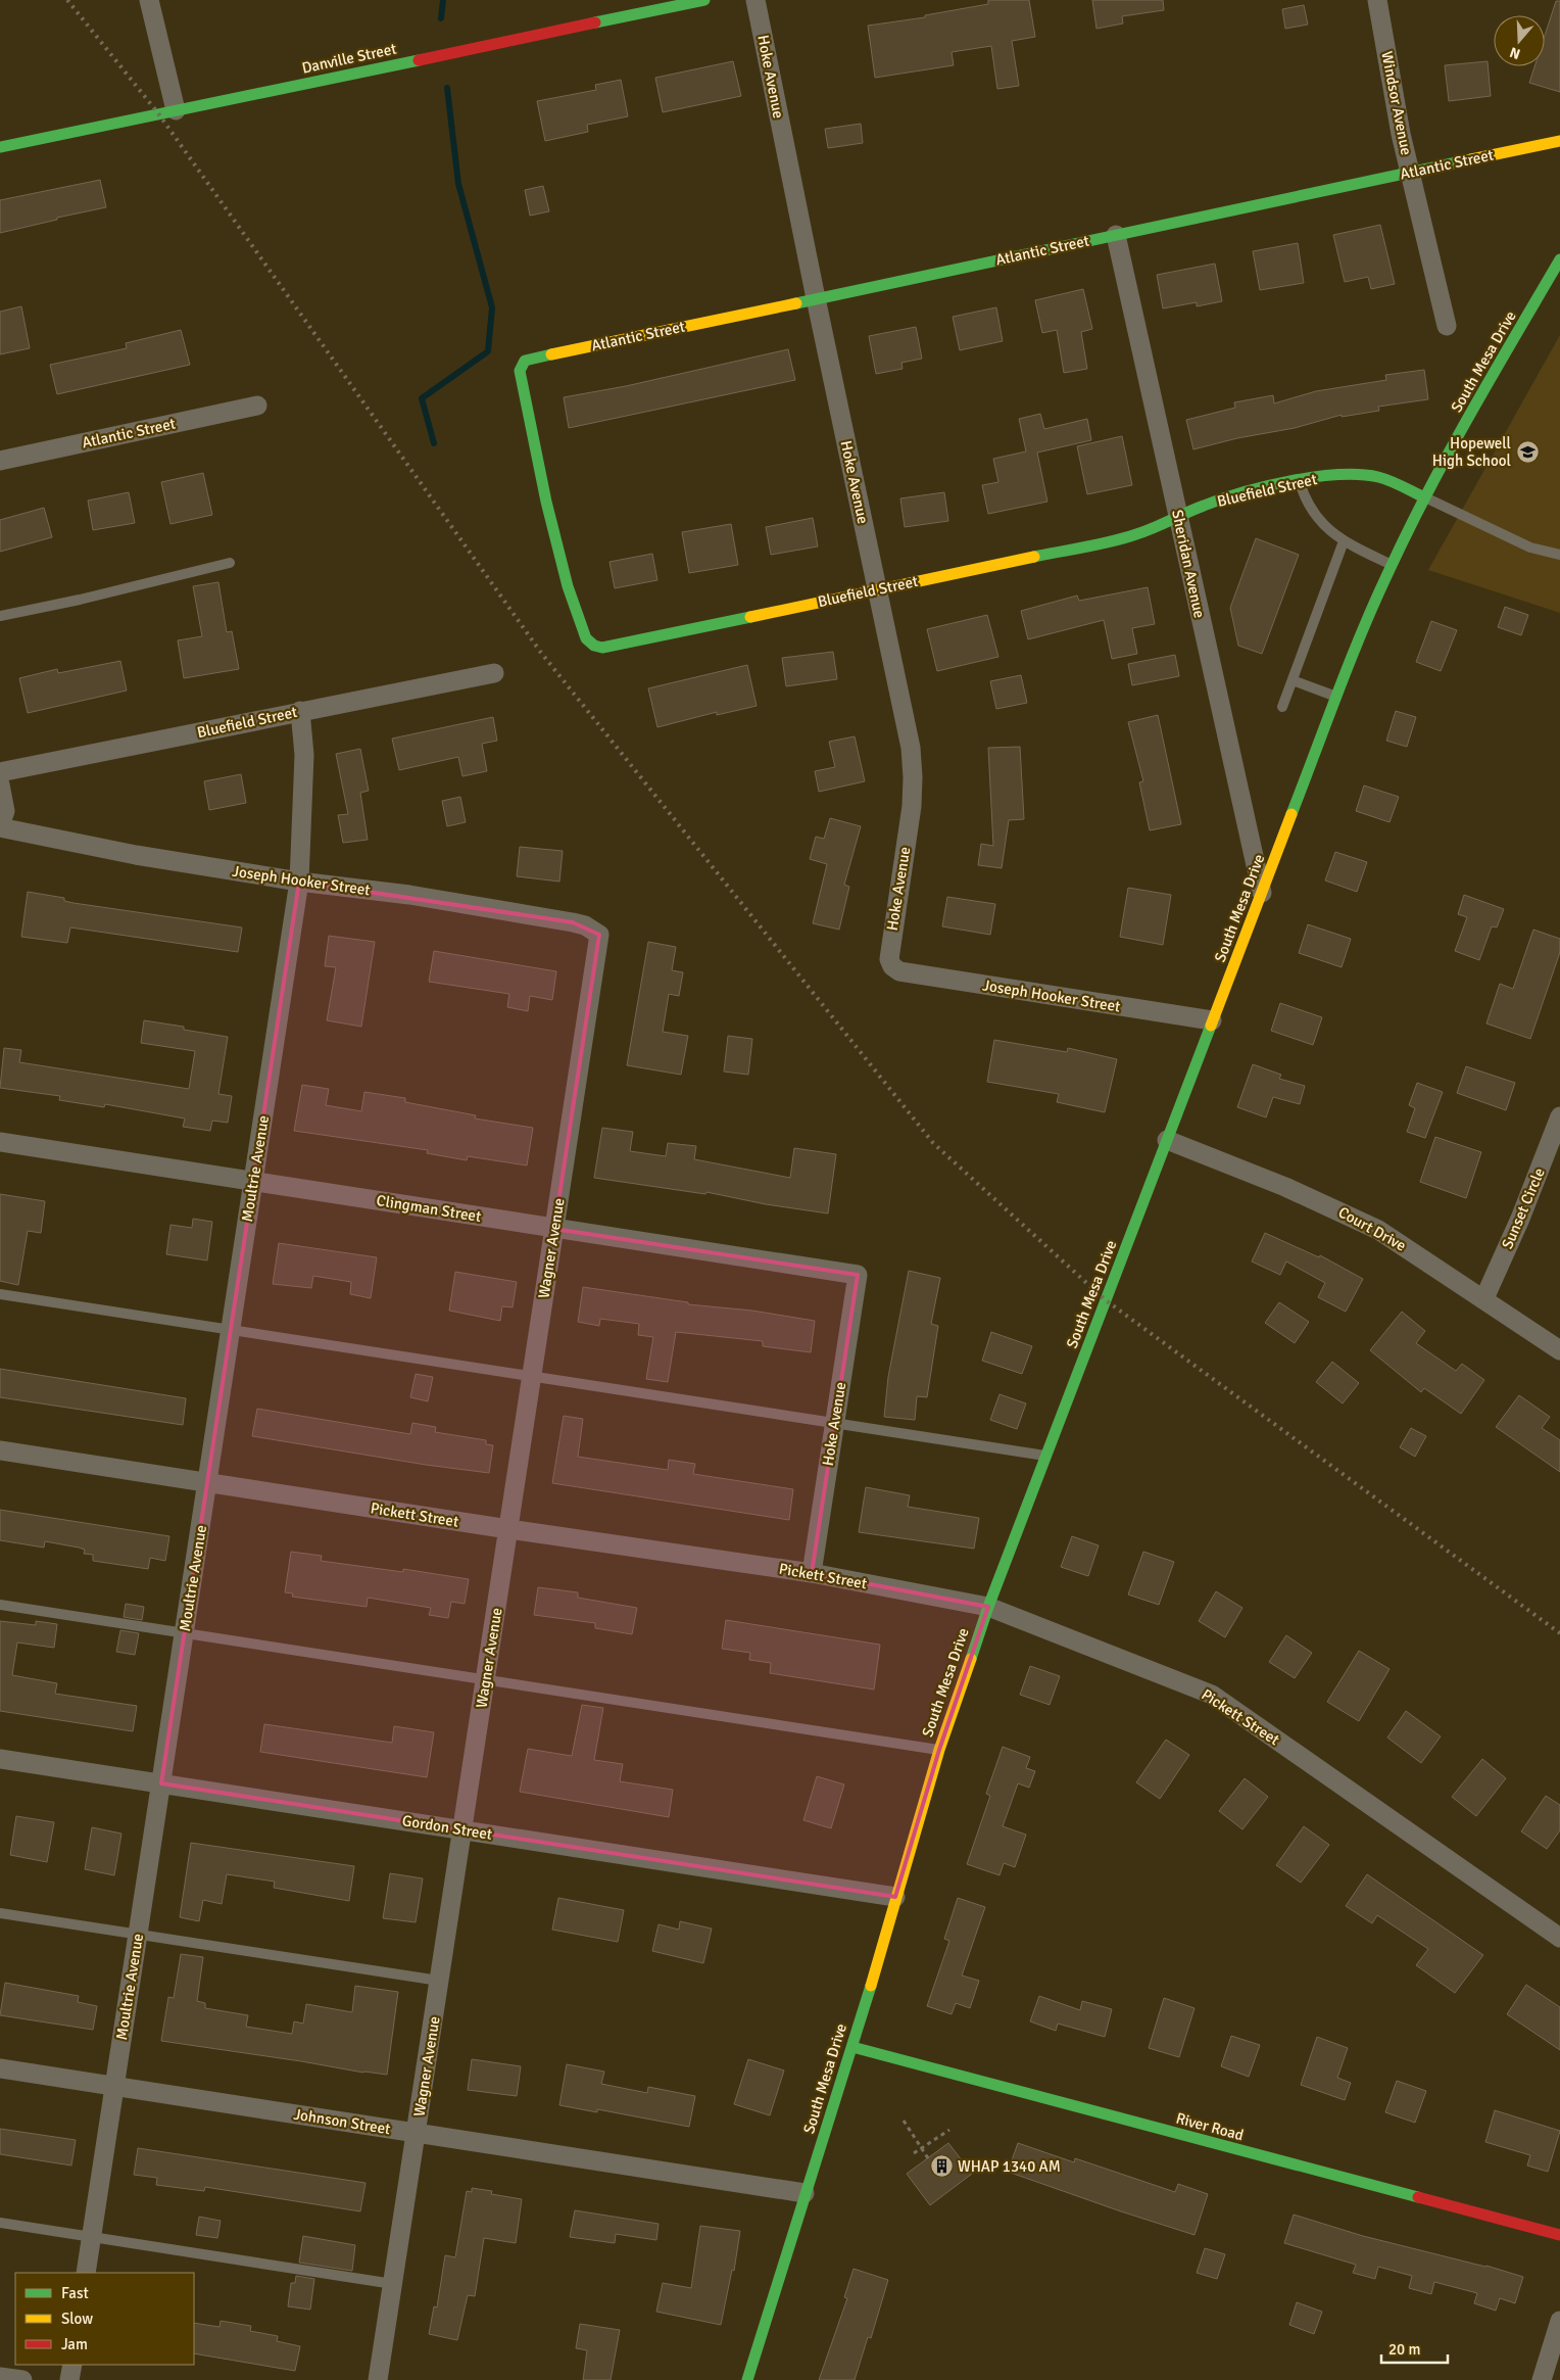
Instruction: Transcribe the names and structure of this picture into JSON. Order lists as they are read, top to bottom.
{
  "streets": {
    "street": [
      "Danville Street",
      "Hoke Avenue",
      "Windsor Avenue",
      "Atlantic Street",
      "South Mesa Drive",
      "Bluefield Street",
      "Sheridan Avenue",
      "Joseph Hooker Street",
      "Moultrie Avenue",
      "Clingman Street",
      "Sunset Circle",
      "Court Drive",
      "Wagner Avenue",
      "Pickett Street",
      "Gordon Street",
      "Johnson Street",
      "River Road"
    ]
  },
  "crossings": [
    ["Hoke Avenue", "Atlantic Street"],
    ["Hoke Avenue", "Bluefield Street"],
    ["Hoke Avenue", "Joseph Hooker Street"],
    ["Hoke Avenue", "Clingman Street"],
    ["Hoke Avenue", "Pickett Street"],
    ["Windsor Avenue", "Atlantic Street"],
    ["Atlantic Street", "Bluefield Street"],
    ["Atlantic Street", "Sheridan Avenue"],
    ["South Mesa Drive", "Bluefield Street"],
    ["South Mesa Drive", "Sheridan Avenue"],
    ["South Mesa Drive", "Joseph Hooker Street"],
    ["South Mesa Drive", "Court Drive"],
    ["South Mesa Drive", "Pickett Street"],
    ["South Mesa Drive", "Gordon Street"],
    ["South Mesa Drive", "Johnson Street"],
    ["South Mesa Drive", "River Road"],
    ["Bluefield Street", "Sheridan Avenue"],
    ["Bluefield Street", "Moultrie Avenue"],
    ["Joseph Hooker Street", "Moultrie Avenue"],
    ["Joseph Hooker Street", "Wagner Avenue"],
    ["Moultrie Avenue", "Clingman Street"],
    ["Moultrie Avenue", "Pickett Street"],
    ["Moultrie Avenue", "Gordon Street"],
    ["Moultrie Avenue", "Johnson Street"],
    ["Clingman Street", "Wagner Avenue"],
    ["Sunset Circle", "Court Drive"],
    ["Wagner Avenue", "Pickett Street"],
    ["Wagner Avenue", "Gordon Street"],
    ["Wagner Avenue", "Johnson Street"]
  ],
  "places": {
    "school or university": ["Hopewell High School"],
    "building": ["WHAP 1340 AM"]
  },
  "legend": ["Fast", "Slow", "Jam"],
  "scale_bar": "20 m",
  "north": "bottom"
}
